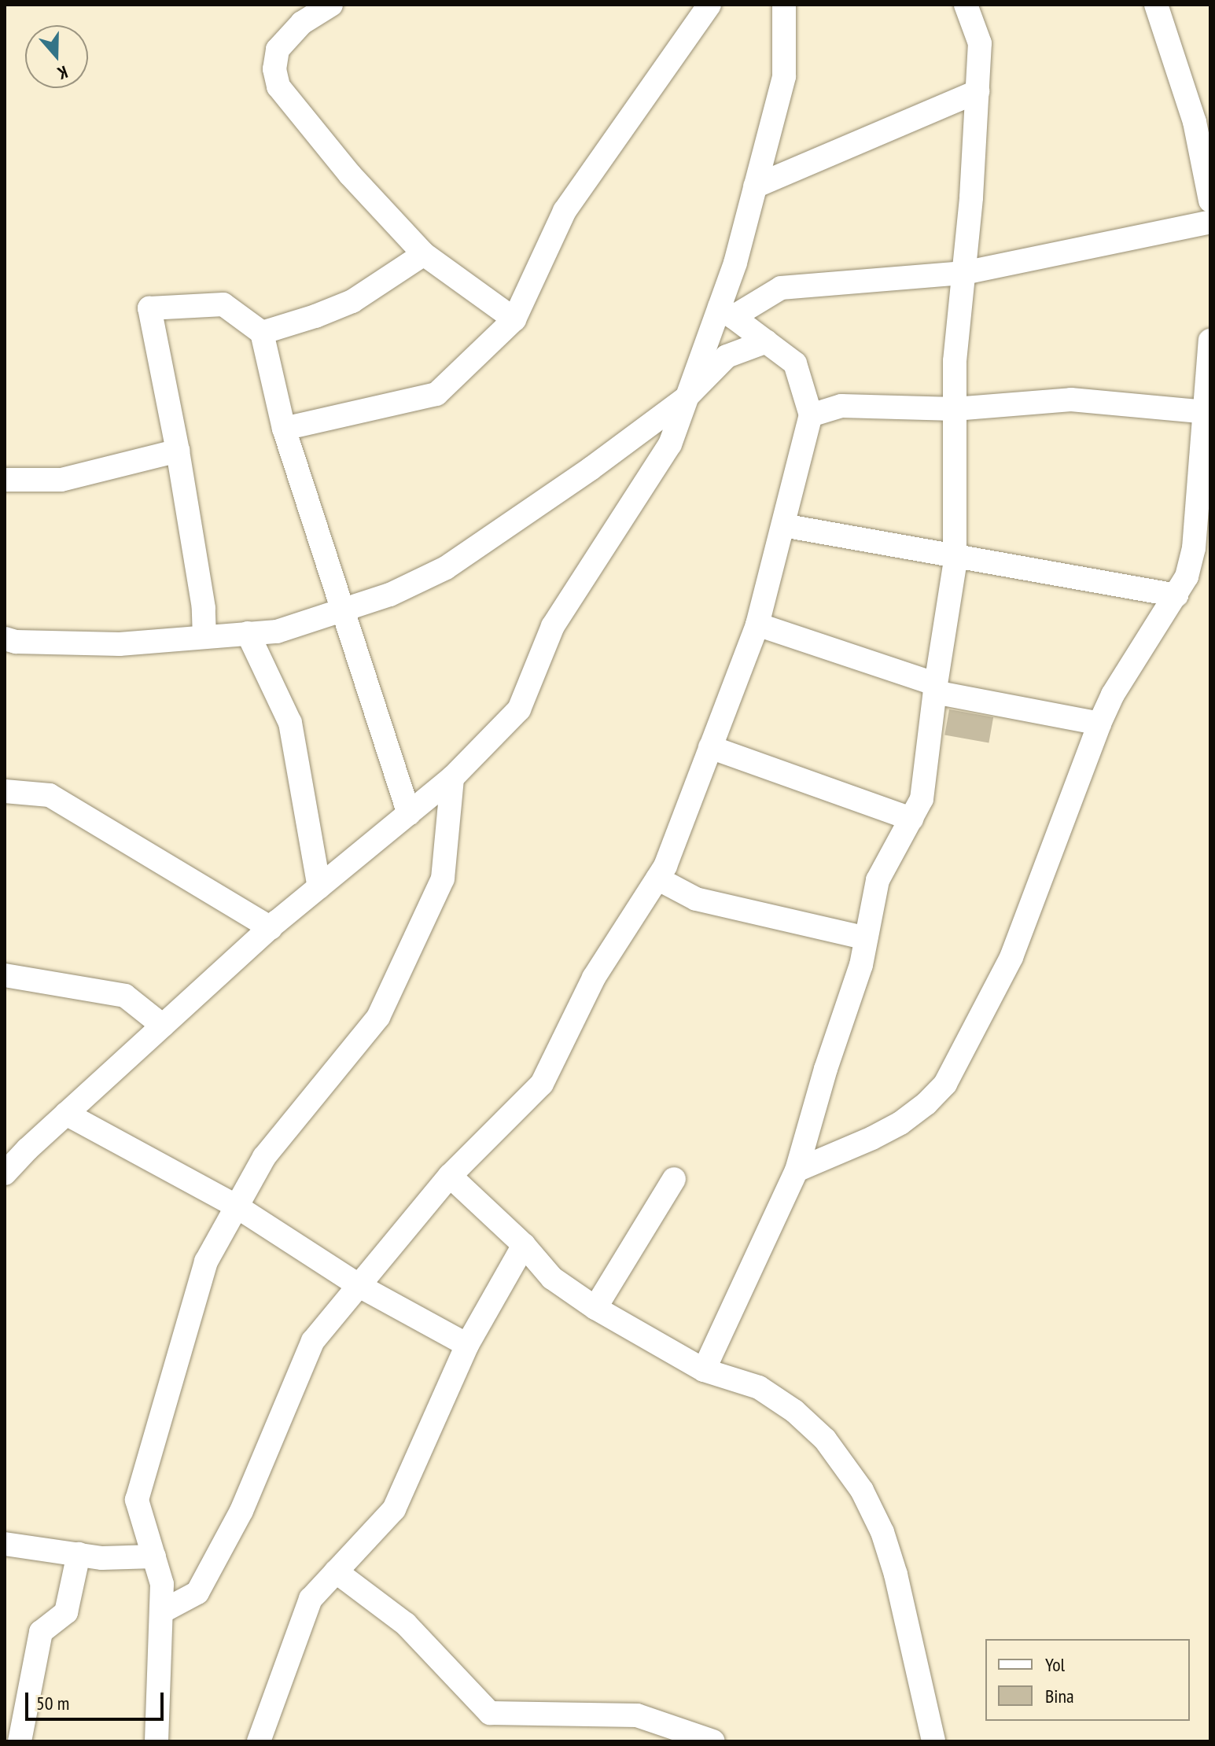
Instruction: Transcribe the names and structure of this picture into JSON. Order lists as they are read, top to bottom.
{
  "legend": ["Yol", "Bina"],
  "scale_bar": "50 m",
  "north": "bottom"
}
